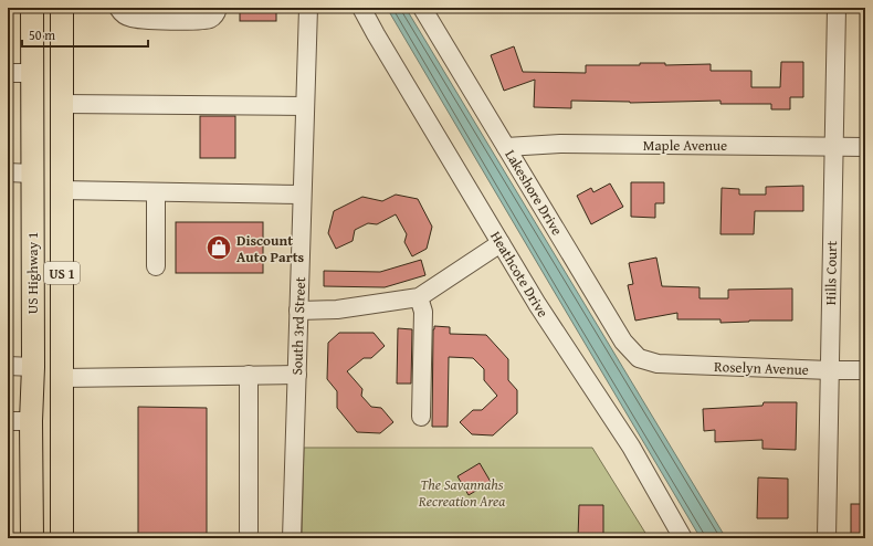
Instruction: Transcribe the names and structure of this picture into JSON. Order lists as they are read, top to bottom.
{
  "streets": {
    "main road": ["US Highway 1", "US 1"],
    "street": [
      "Maple Avenue",
      "Lakeshore Drive",
      "Hills Court",
      "Heathcote Drive",
      "South 3rd Street",
      "Roselyn Avenue"
    ]
  },
  "crossings": [
    ["Maple Avenue", "Lakeshore Drive"],
    ["Maple Avenue", "Hills Court"],
    ["Lakeshore Drive", "Roselyn Avenue"],
    ["Hills Court", "Roselyn Avenue"]
  ],
  "parks": ["The Savannahs Recreation Area"],
  "places": {
    "shop": ["Discount Auto Parts"]
  },
  "scale_bar": "50 m"
}
